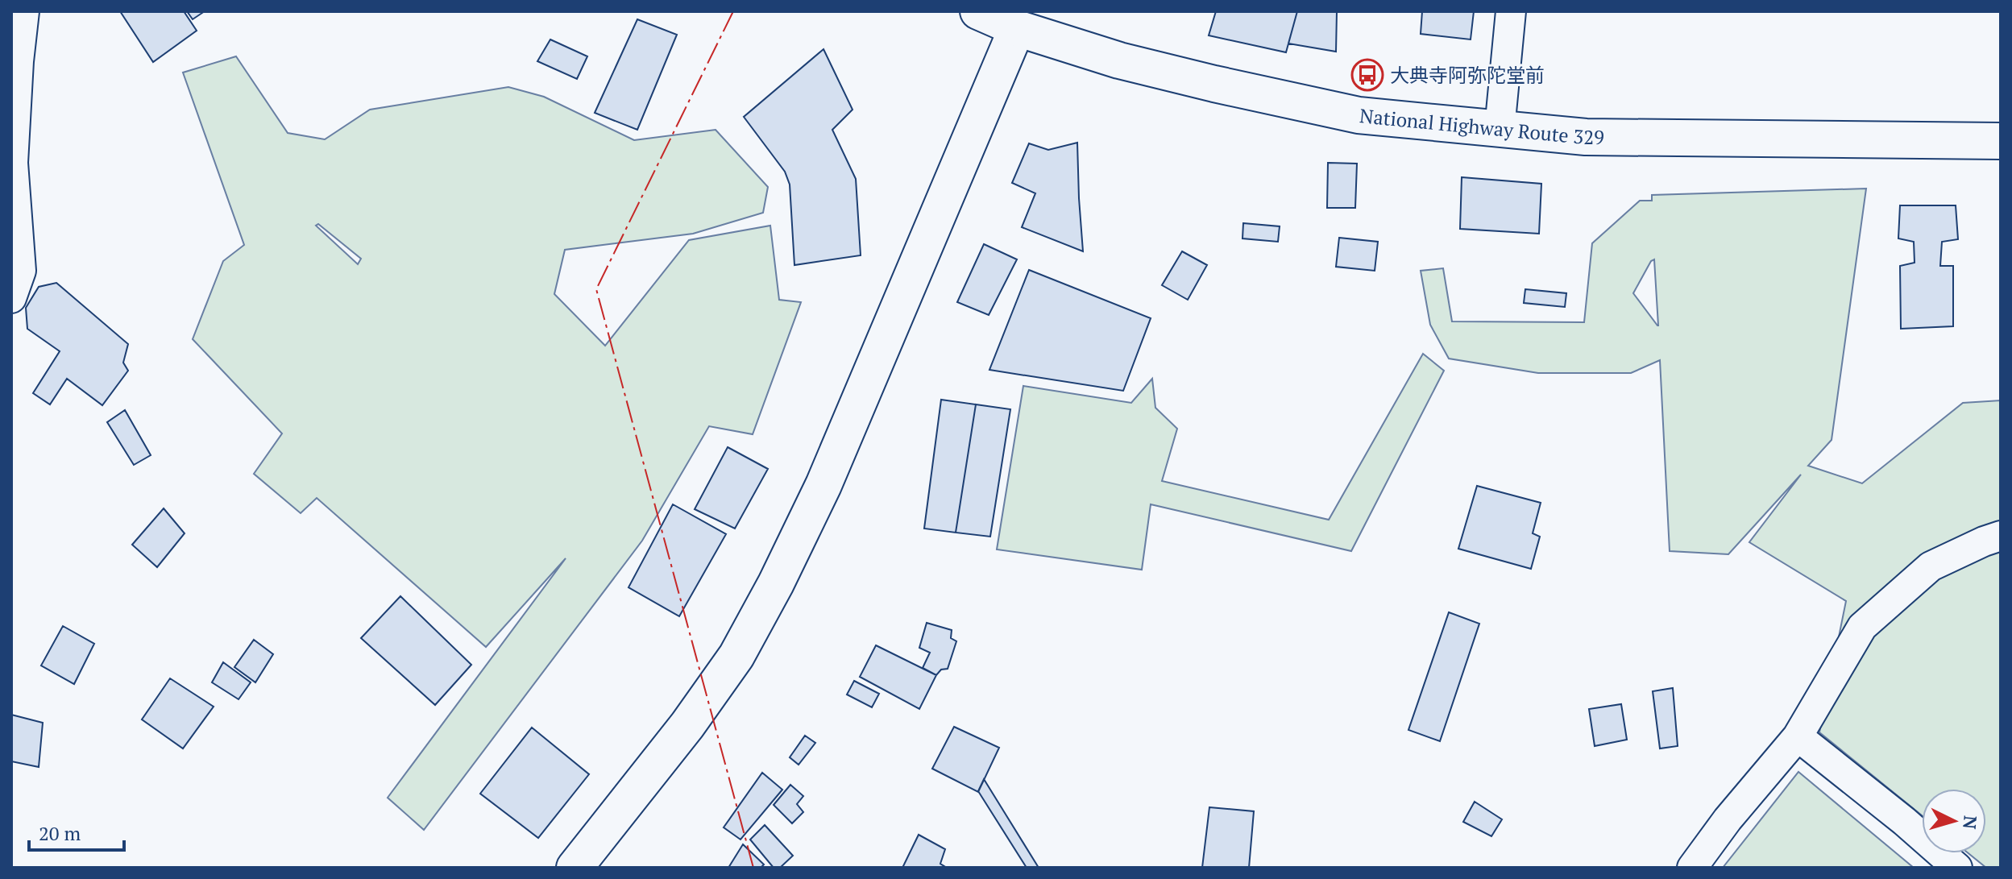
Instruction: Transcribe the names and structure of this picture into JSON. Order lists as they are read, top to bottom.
{
  "streets": {
    "main road": ["National Highway Route 329"]
  },
  "places": {
    "bus stop": ["大典寺阿弥陀堂前"]
  },
  "scale_bar": "20 m",
  "north": "right"
}
